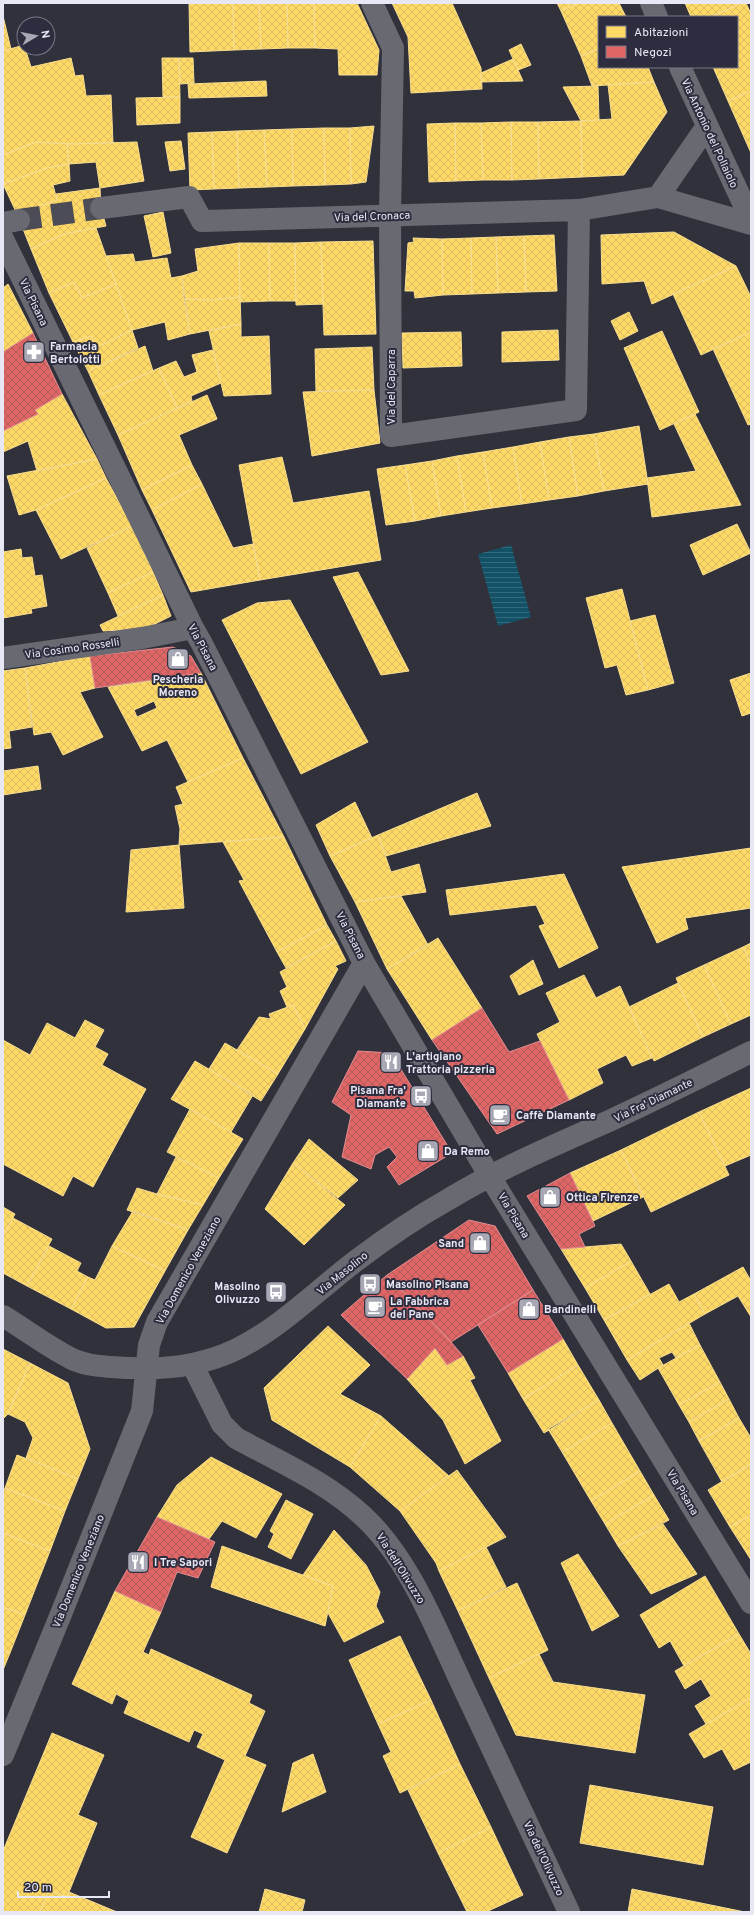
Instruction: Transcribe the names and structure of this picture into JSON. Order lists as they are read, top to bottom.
{
  "streets": {
    "street": [
      "Via Antonio del Pollaiolo",
      "Via del Cronaca",
      "Via Pisana",
      "Via del Caparra",
      "Via Cosimo Rosselli",
      "Via Fra' Diamante",
      "Via Domenico Veneziano",
      "Via Masolino",
      "Via dell'Olivuzzo"
    ]
  },
  "crossings": [
    ["Via del Cronaca", "Via del Caparra"],
    ["Via Pisana", "Via Cosimo Rosselli"],
    ["Via Pisana", "Via Fra' Diamante"],
    ["Via Pisana", "Via Domenico Veneziano"],
    ["Via Pisana", "Via Masolino"],
    ["Via Fra' Diamante", "Via Masolino"],
    ["Via Masolino", "Via dell'Olivuzzo"]
  ],
  "places": {
    "pharmacy": ["Farmacia Bertolotti"],
    "shop": [
      "Pescheria Moreno",
      "Da Remo",
      "Ottica Firenze",
      "Sand",
      "Bandinelli"
    ],
    "restaurant": ["L'artigiano Trattoria pizzeria", "I Tre Sapori"],
    "bus stop": ["Pisana Fra' Diamante", "Masolino Pisana", "Masolino Olivuzzo"],
    "cafe": ["Caffè Diamante", "La Fabbrica del Pane"]
  },
  "legend": ["Abitazioni", "Negozi"],
  "scale_bar": "20 m",
  "north": "right"
}
